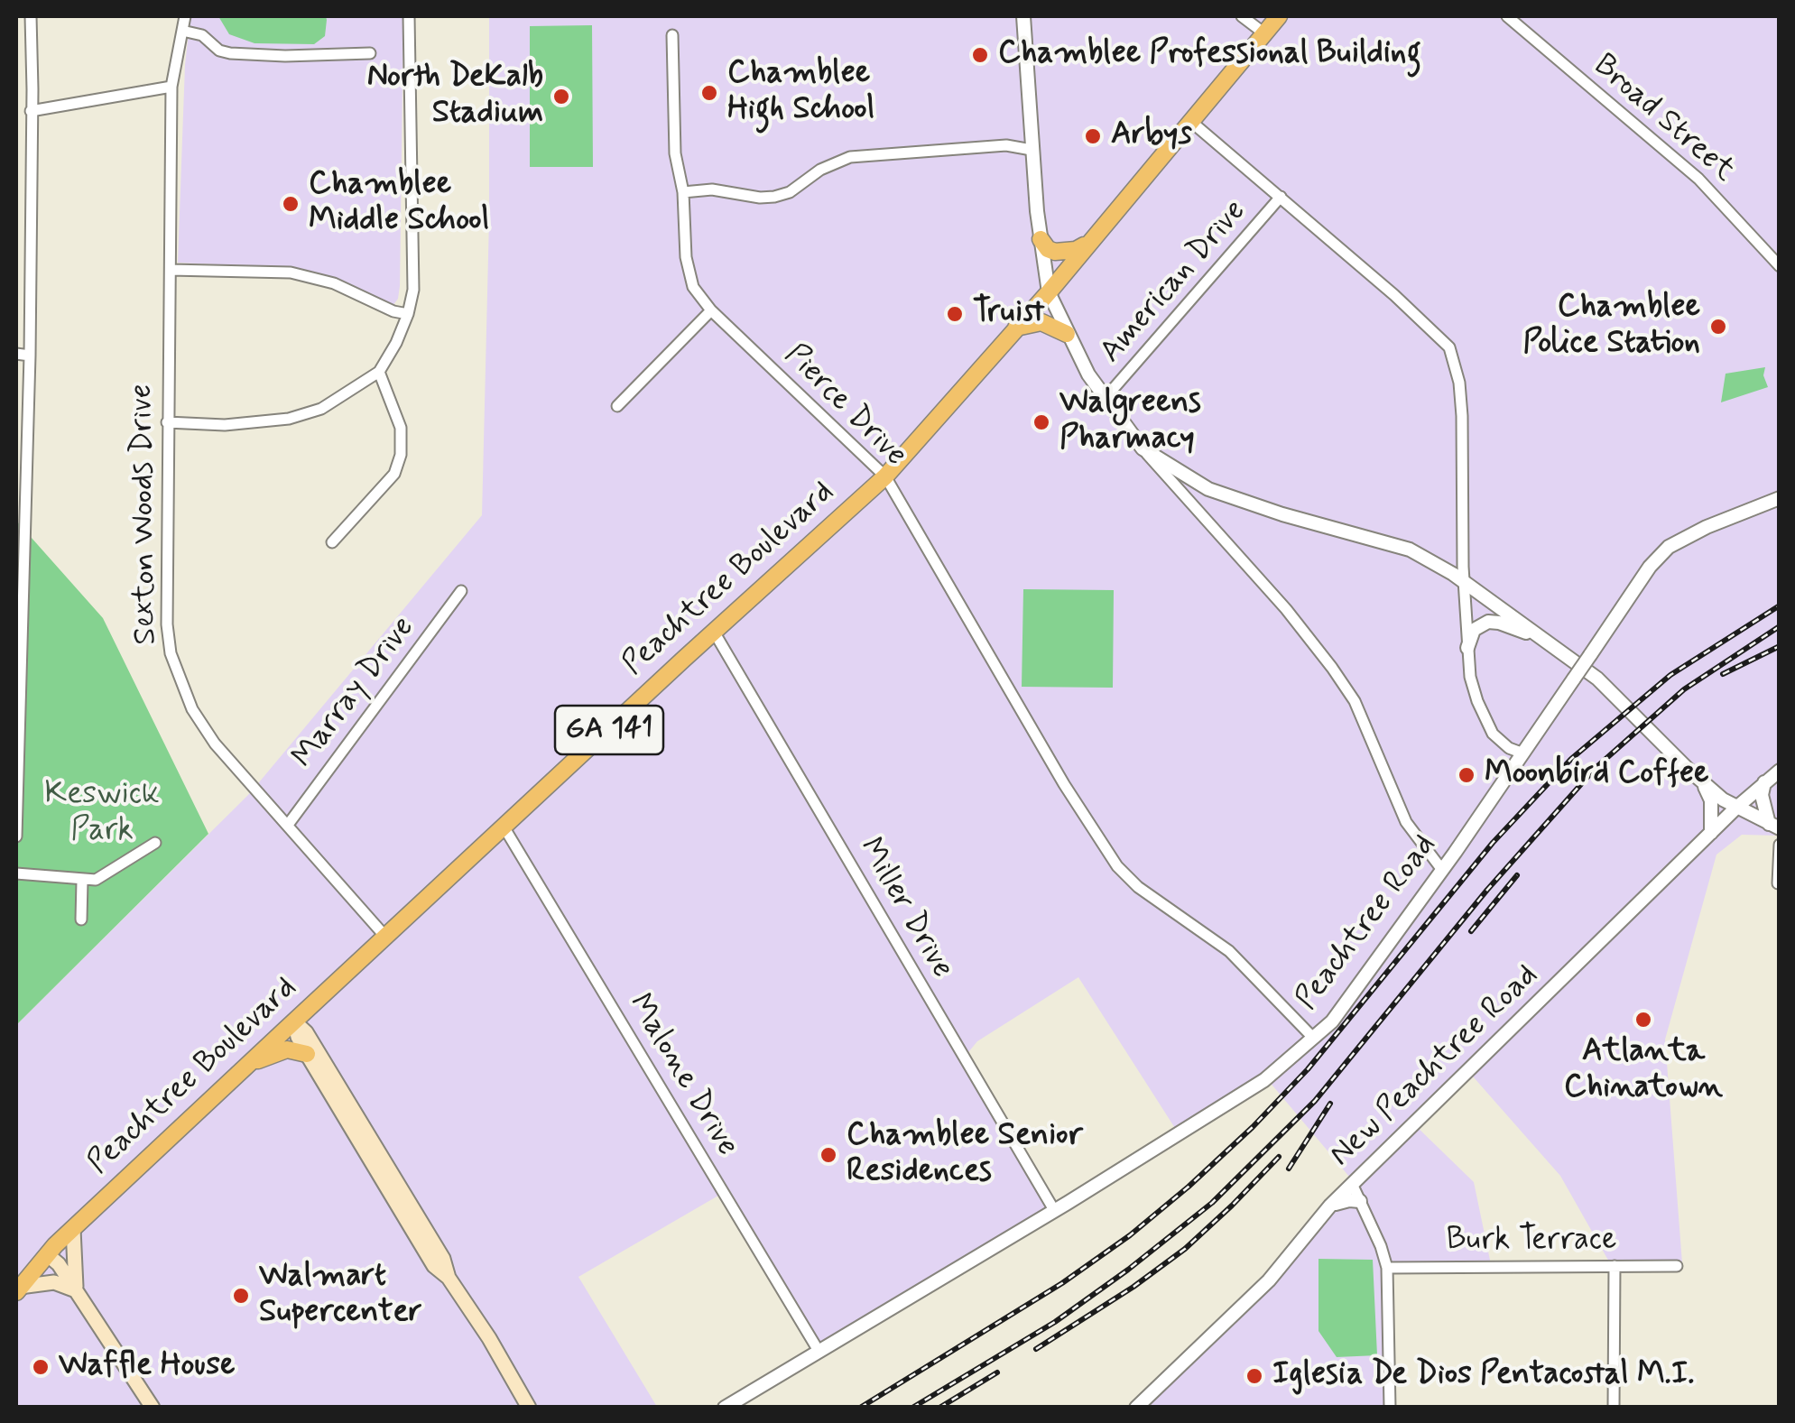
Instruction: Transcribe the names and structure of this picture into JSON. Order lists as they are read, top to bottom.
{
  "streets": {
    "highway": ["Peachtree Boulevard", "GA 141"],
    "street": [
      "Broad Street",
      "American Drive",
      "Pierce Drive",
      "Sexton Woods Drive",
      "Marray Drive",
      "Miller Drive",
      "Peachtree Road",
      "New Peachtree Road",
      "Malone Drive",
      "Burk Terrace"
    ]
  },
  "crossings": [
    ["Pierce Drive", "Peachtree Boulevard"],
    ["Pierce Drive", "Peachtree Road"],
    ["Sexton Woods Drive", "Peachtree Boulevard"],
    ["Sexton Woods Drive", "Marray Drive"],
    ["Peachtree Boulevard", "Miller Drive"],
    ["Peachtree Boulevard", "Malone Drive"],
    ["Miller Drive", "Peachtree Road"],
    ["Peachtree Road", "Malone Drive"]
  ],
  "parks": ["Keswick Park"],
  "places": [
    "Chamblee Professional Building",
    "Chamblee High School",
    "North DeKalb Stadium",
    "Arbys",
    "Chamblee Middle School",
    "Truist",
    "Chamblee Police Station",
    "Walgreens Pharmacy",
    "Moonbird Coffee",
    "Atlanta Chinatown",
    "Chamblee Senior Residences",
    "Walmart Supercenter",
    "Waffle House",
    "Iglesia De Dios Pentacostal M.I."
  ]
}
